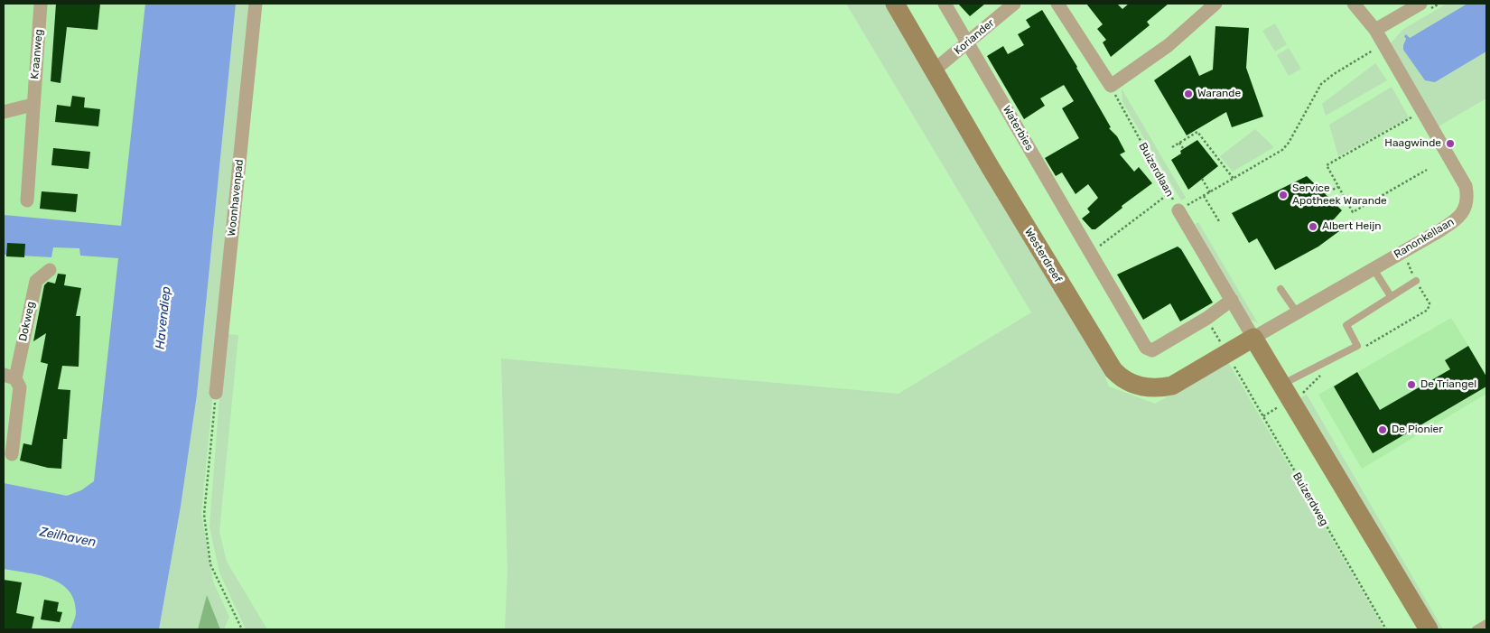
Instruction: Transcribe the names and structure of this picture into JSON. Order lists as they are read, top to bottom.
{
  "streets": {
    "street": [
      "Koriander",
      "Kraanweg",
      "Waterbies",
      "Woonhavenpad",
      "Ranonkellaan",
      "Westerdreef",
      "Dokweg"
    ],
    "path": ["Buizerdlaan", "Buizerdweg"]
  },
  "crossings": [
    ["Koriander", "Waterbies"],
    ["Koriander", "Westerdreef"],
    ["Ranonkellaan", "Westerdreef"]
  ],
  "water": ["Havendiep", "Zeilhaven"],
  "places": [
    "Warande",
    "Haagwinde",
    "Service Apotheek Warande",
    "Albert Heijn",
    "De Triangel",
    "De Pionier"
  ]
}
